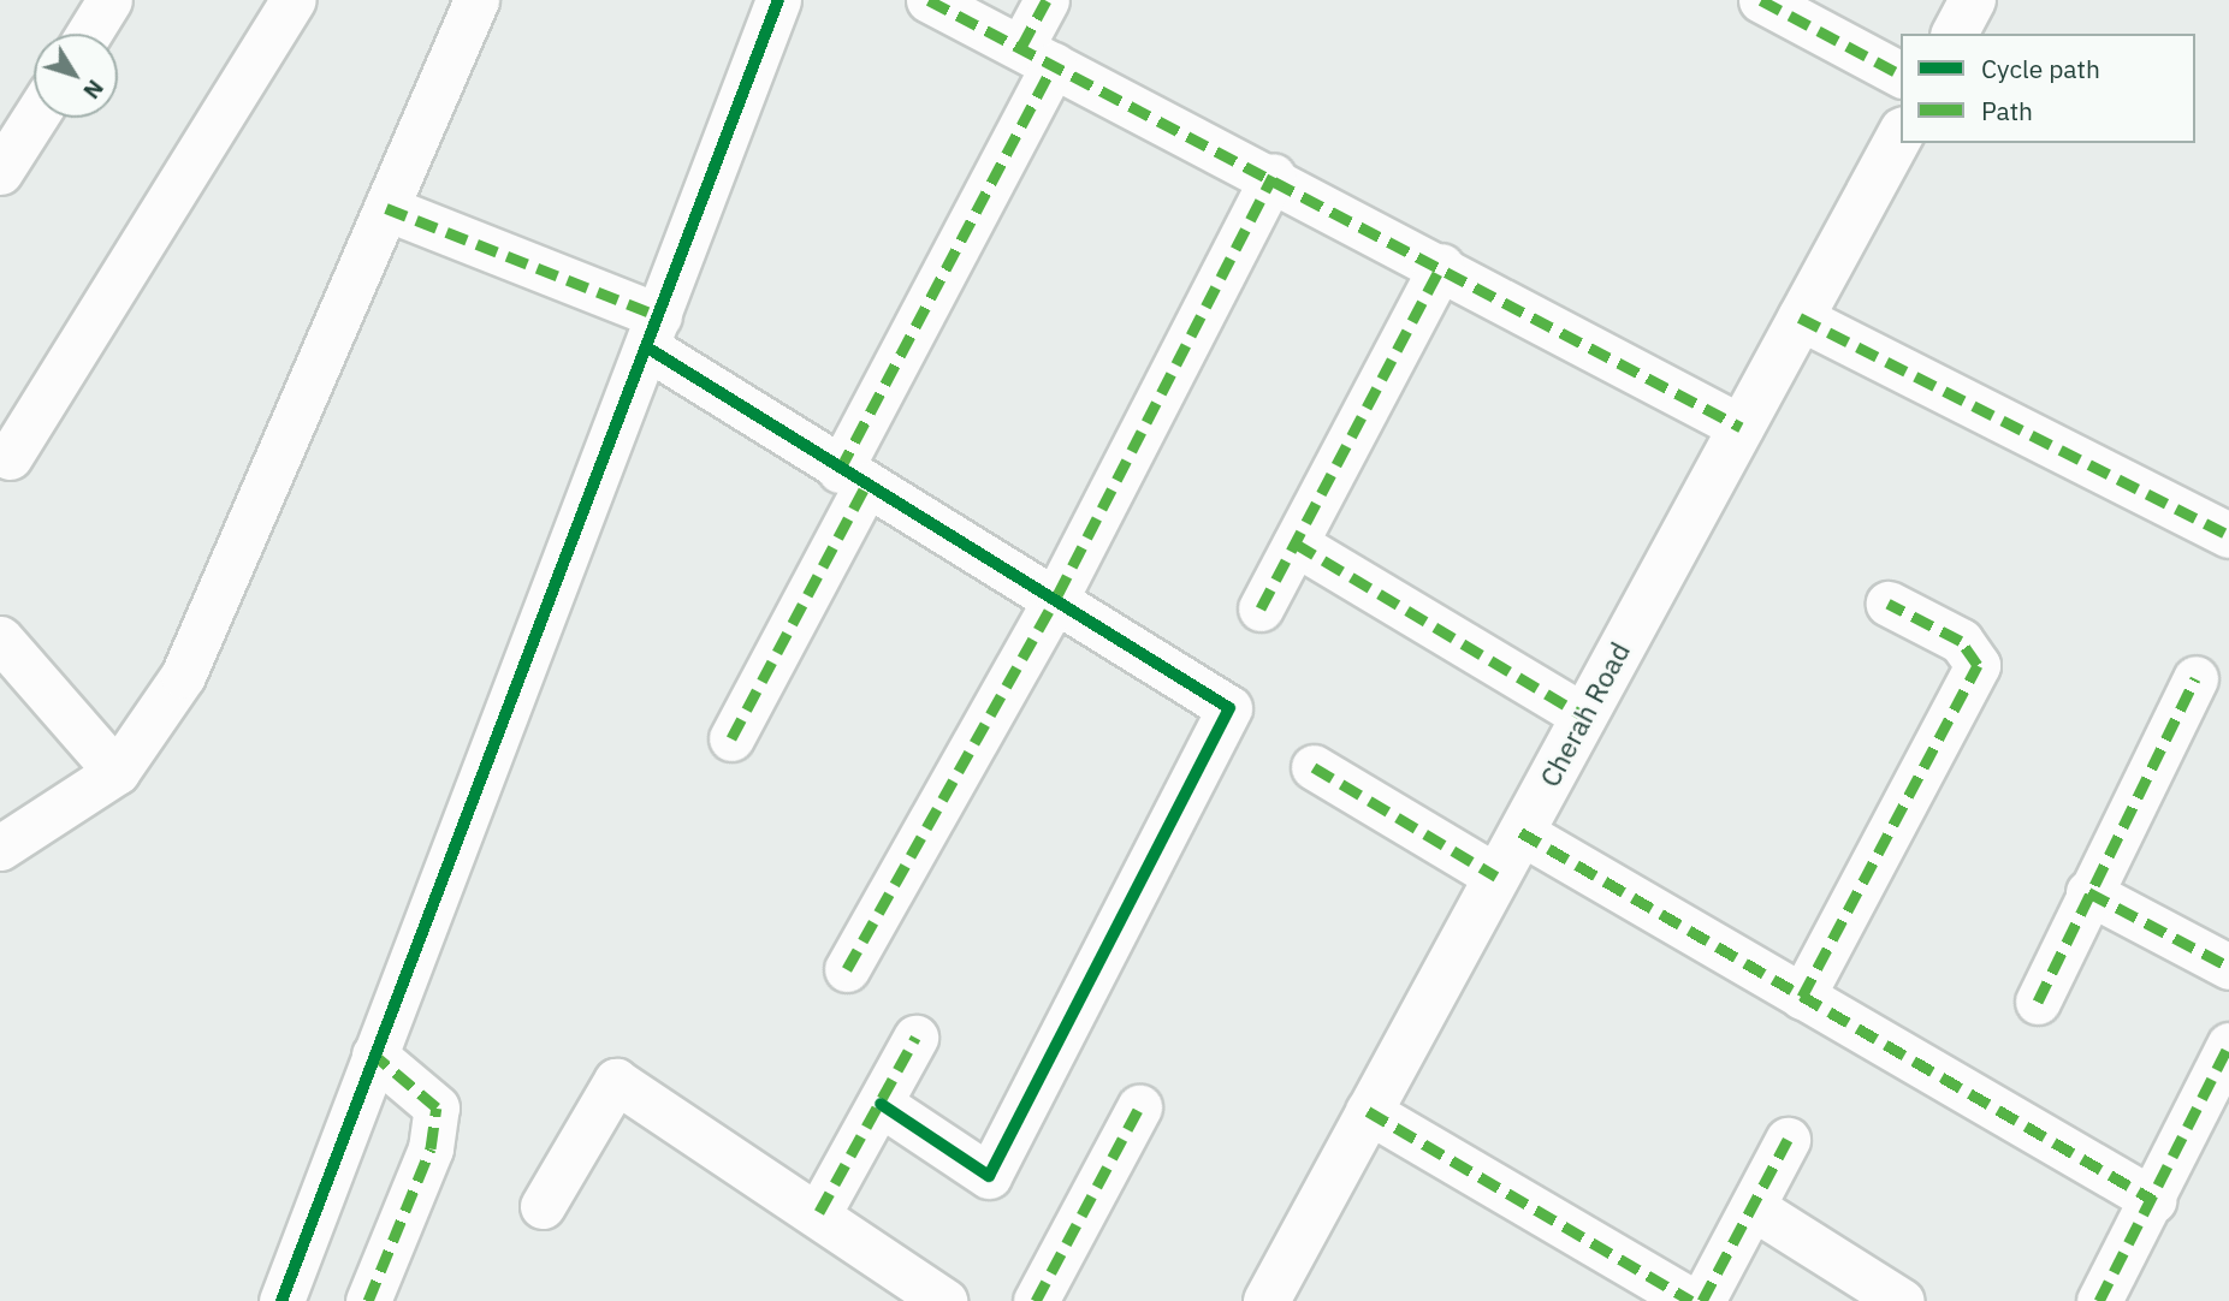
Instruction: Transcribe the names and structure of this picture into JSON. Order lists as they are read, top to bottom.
{
  "streets": {
    "street": ["Cherah Road"]
  },
  "legend": ["Cycle path", "Path"],
  "north": "bottom right"
}
